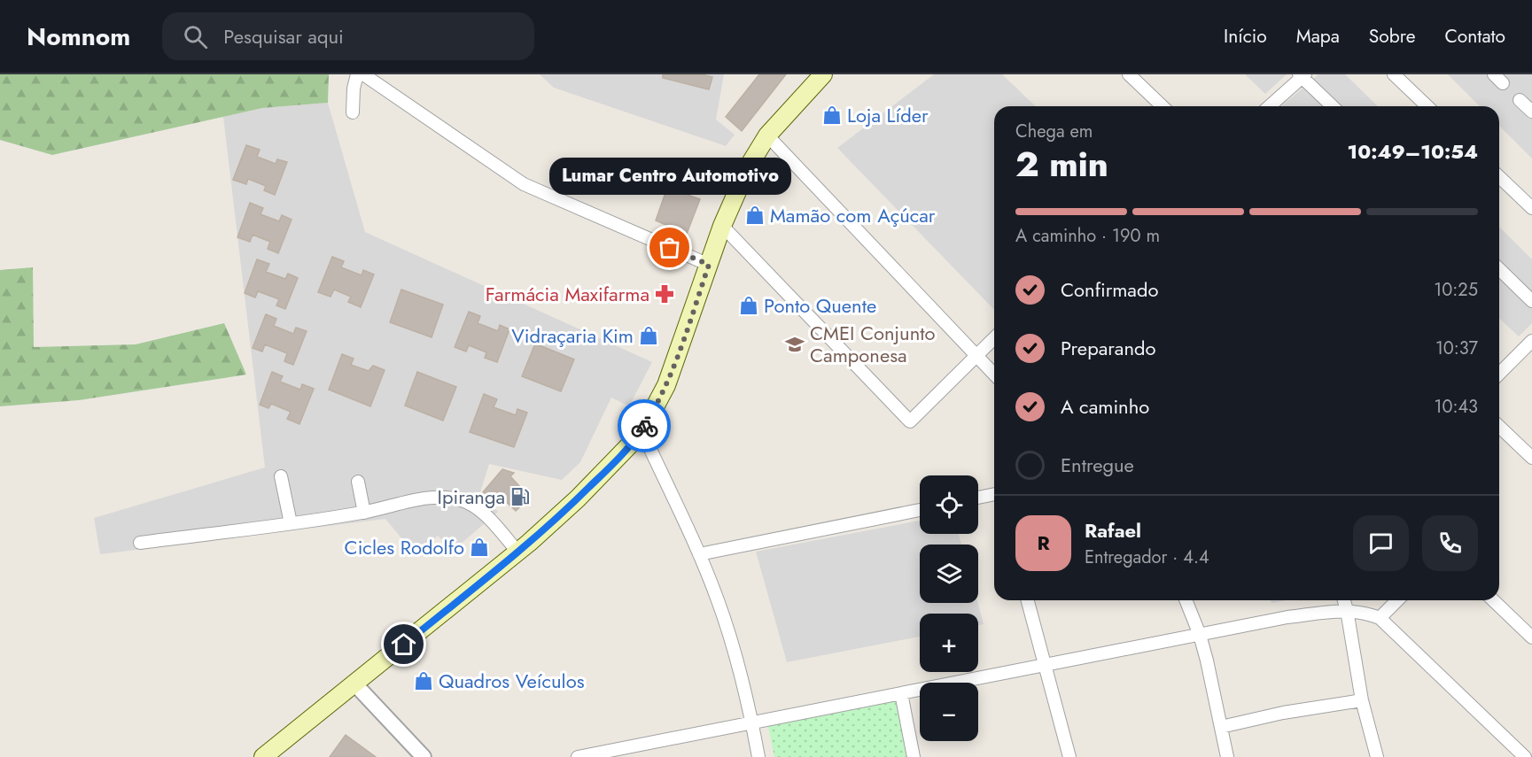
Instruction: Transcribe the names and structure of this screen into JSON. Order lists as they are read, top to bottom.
{
  "places": {
    "shop": [
      "Loja Líder",
      "Mamão com Açúcar",
      "Ponto Quente",
      "Vidraçaria Kim",
      "Cicles Rodolfo",
      "Quadros Veículos"
    ],
    "other": ["Lumar Centro Automotivo"],
    "pharmacy": ["Farmácia Maxifarma"],
    "school or university": ["CMEI Conjunto Camponesa"],
    "fuel station": ["Ipiranga"]
  },
  "page": {
    "header": "Nomnom",
    "search": "Pesquisar aqui",
    "nav": [
      "Início",
      "Mapa",
      "Sobre",
      "Contato"
    ],
    "heading": ["2 min", "Chega em", "10:49–10:54"],
    "panel": ["Rafael", "Entregador · 4.4"],
    "bubble": "Lumar Centro Automotivo",
    "bar": "A caminho · 190 m",
    "list": [
      ["Confirmado", "10:25"],
      ["Preparando", "10:37"],
      ["A caminho", "10:43"],
      "Entregue"
    ],
    "map_buttons": ["+", "−"],
    "round": "R"
  }
}
